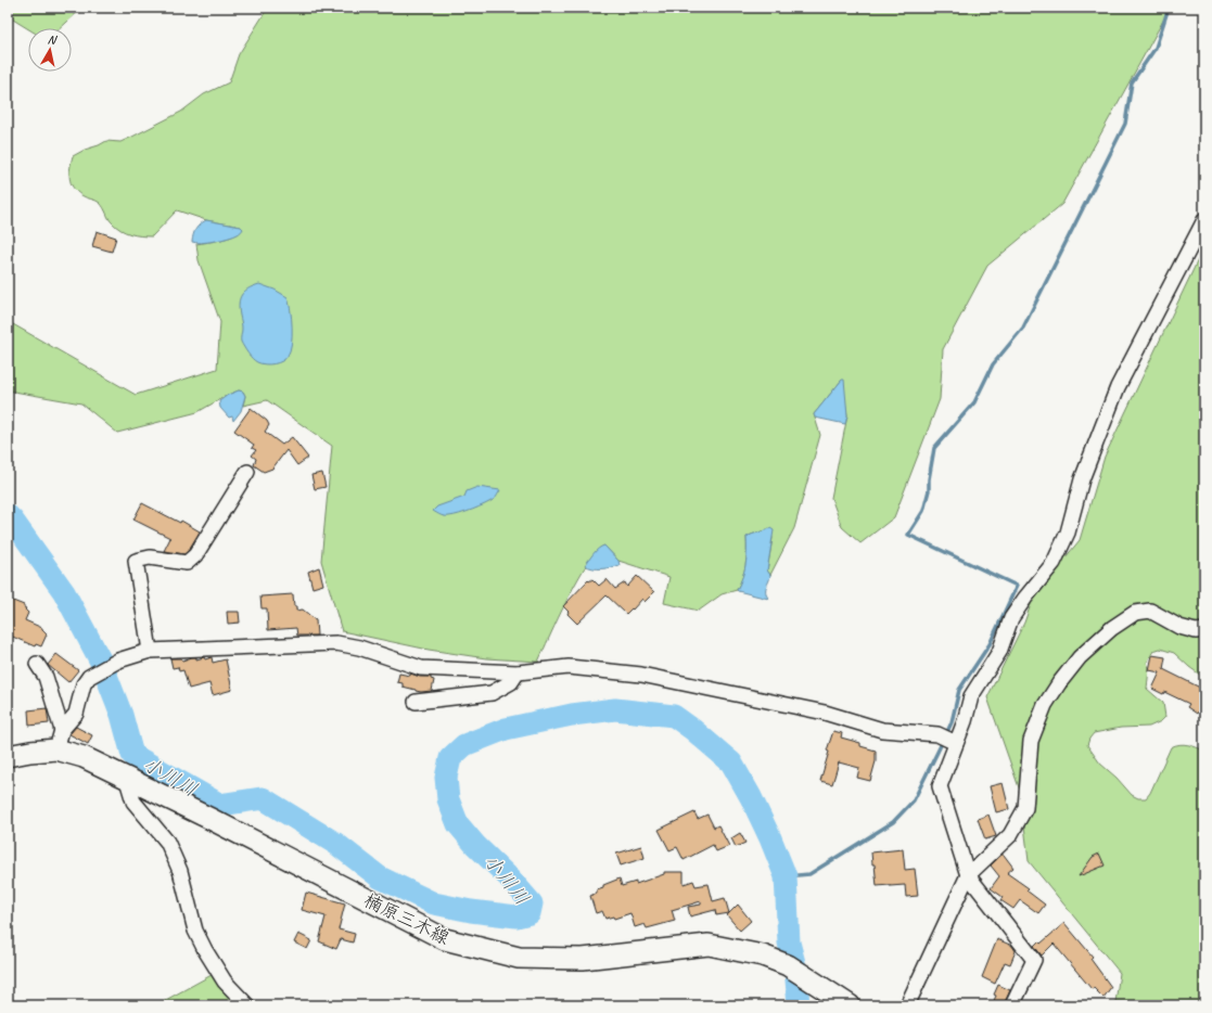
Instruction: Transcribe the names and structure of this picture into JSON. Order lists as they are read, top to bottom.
{
  "streets": {
    "main road": ["楠原三木線"]
  },
  "water": ["小川川"],
  "north": "top"
}
